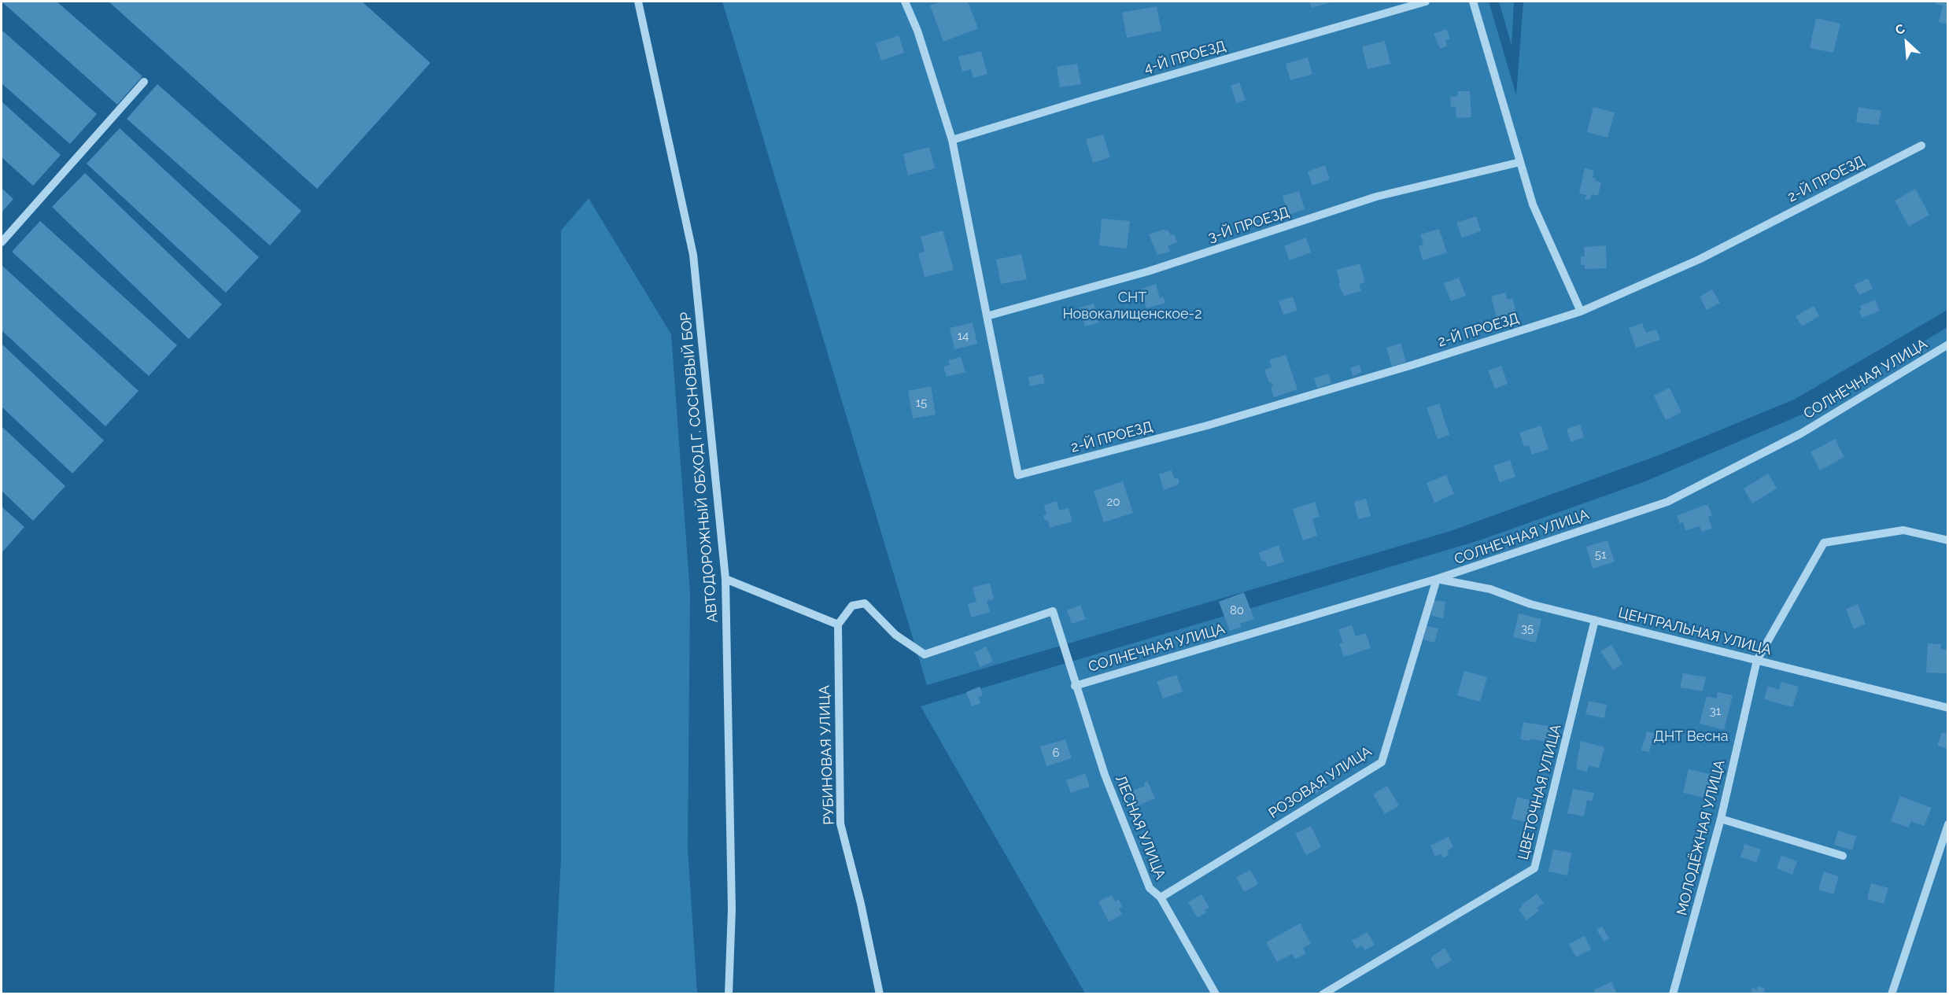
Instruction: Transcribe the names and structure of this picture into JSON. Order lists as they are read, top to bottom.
{
  "streets": {
    "street": [
      "4-Й ПРОЕЗД",
      "2-Й ПРОЕЗД",
      "3-Й ПРОЕЗД",
      "СОЛНЕЧНАЯ УЛИЦА",
      "АВТОДОРОЖНЫЙ ОБХОД Г. СОСНОВЫЙ БОР",
      "ЦЕНТРАЛЬНАЯ УЛИЦА",
      "РУБИНОВАЯ УЛИЦА",
      "РОЗОВАЯ УЛИЦА",
      "ЦВЕТОЧНАЯ УЛИЦА",
      "ЛЕСНАЯ УЛИЦА",
      "МОЛОДЁЖНАЯ УЛИЦА"
    ]
  },
  "crossings": [
    ["2-Й ПРОЕЗД", "3-Й ПРОЕЗД"],
    ["СОЛНЕЧНАЯ УЛИЦА", "ЦЕНТРАЛЬНАЯ УЛИЦА"],
    ["СОЛНЕЧНАЯ УЛИЦА", "РОЗОВАЯ УЛИЦА"],
    ["СОЛНЕЧНАЯ УЛИЦА", "ЛЕСНАЯ УЛИЦА"],
    ["ЦЕНТРАЛЬНАЯ УЛИЦА", "РОЗОВАЯ УЛИЦА"],
    ["ЦЕНТРАЛЬНАЯ УЛИЦА", "ЦВЕТОЧНАЯ УЛИЦА"],
    ["ЦЕНТРАЛЬНАЯ УЛИЦА", "МОЛОДЁЖНАЯ УЛИЦА"],
    ["РУБИНОВАЯ УЛИЦА", "ЛЕСНАЯ УЛИЦА"],
    ["РОЗОВАЯ УЛИЦА", "ЛЕСНАЯ УЛИЦА"]
  ],
  "parks": ["СНТ Новокалищенское-2", "ДНТ Весна"],
  "house_numbers": [
    "14",
    "15",
    "20",
    "51",
    "80",
    "35",
    "31",
    "6"
  ],
  "north": "top left"
}
